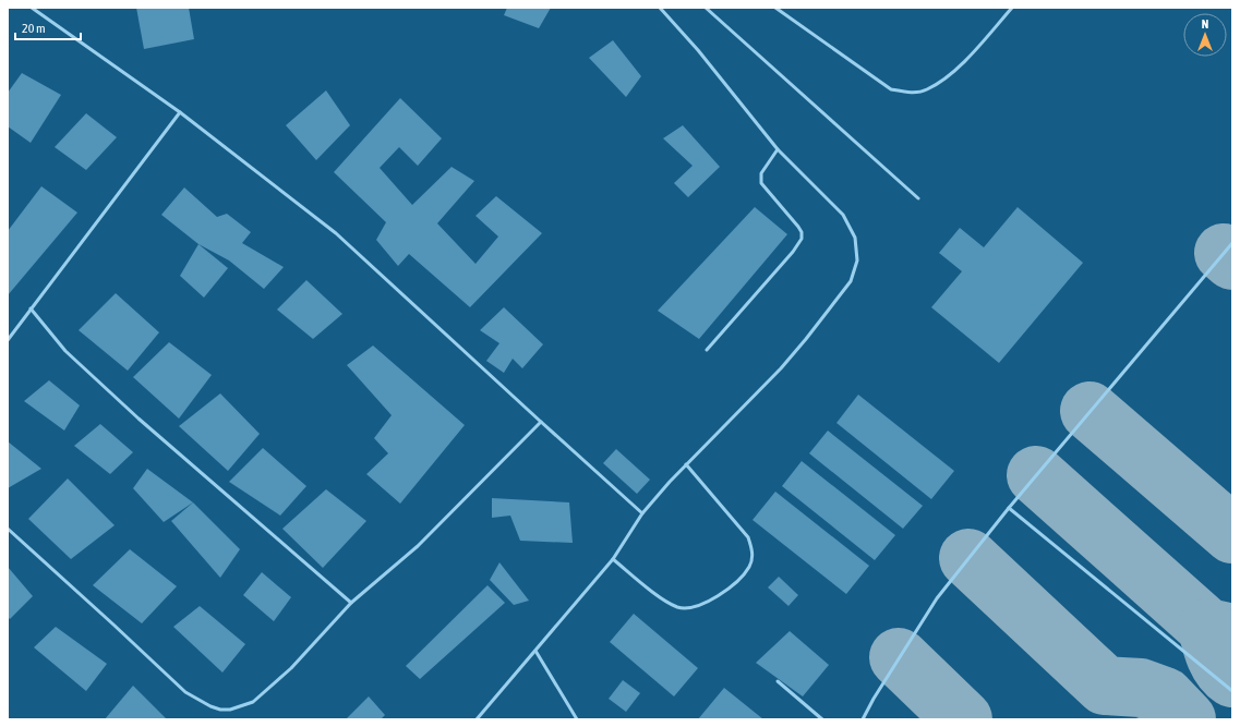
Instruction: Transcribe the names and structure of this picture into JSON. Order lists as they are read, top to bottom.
{
  "scale_bar": "20 m",
  "north": "top"
}
